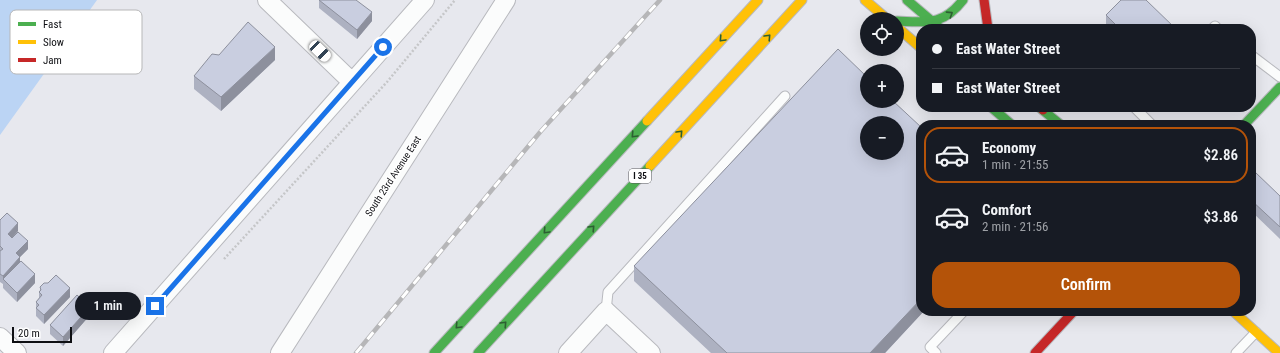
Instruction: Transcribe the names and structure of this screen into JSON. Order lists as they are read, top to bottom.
{
  "streets": {
    "main road": ["I 35"],
    "street": ["South 23rd Avenue East"]
  },
  "legend": ["Fast", "Slow", "Jam"],
  "scale_bar": "20 m",
  "page": {
    "map_buttons": ["+", "−"],
    "banner": ["East Water Street", "East Water Street"],
    "list": [
      {
        "name": "Economy",
        "note": "1 min · 21:55",
        "value": "$2.86"
      },
      {
        "name": "Comfort",
        "note": "2 min · 21:56",
        "value": "$3.86"
      }
    ],
    "buttons": "Confirm",
    "bubble": "1 min",
    "scale": "20 m"
  }
}
